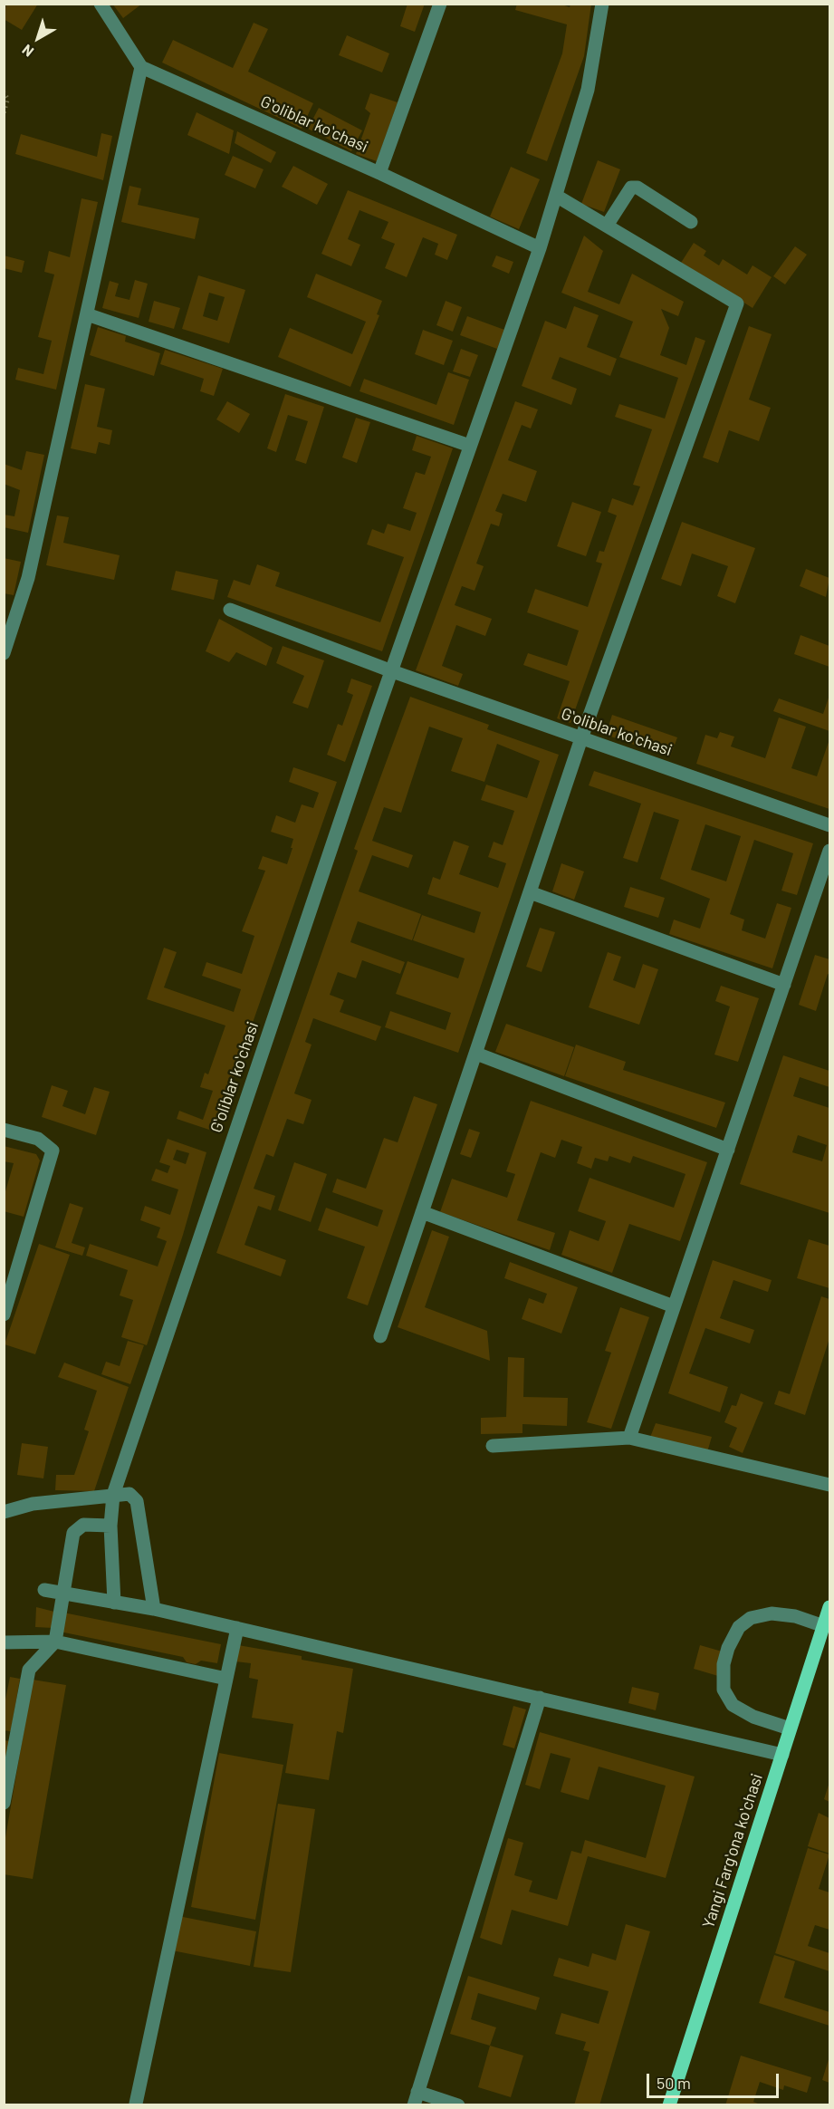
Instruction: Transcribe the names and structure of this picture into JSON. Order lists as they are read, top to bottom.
{
  "streets": {
    "main road": ["Yangi Fargʻona koʻchasi"],
    "street": ["Gʻoliblar koʻchasi"]
  },
  "scale_bar": "50 m",
  "north": "bottom left"
}
